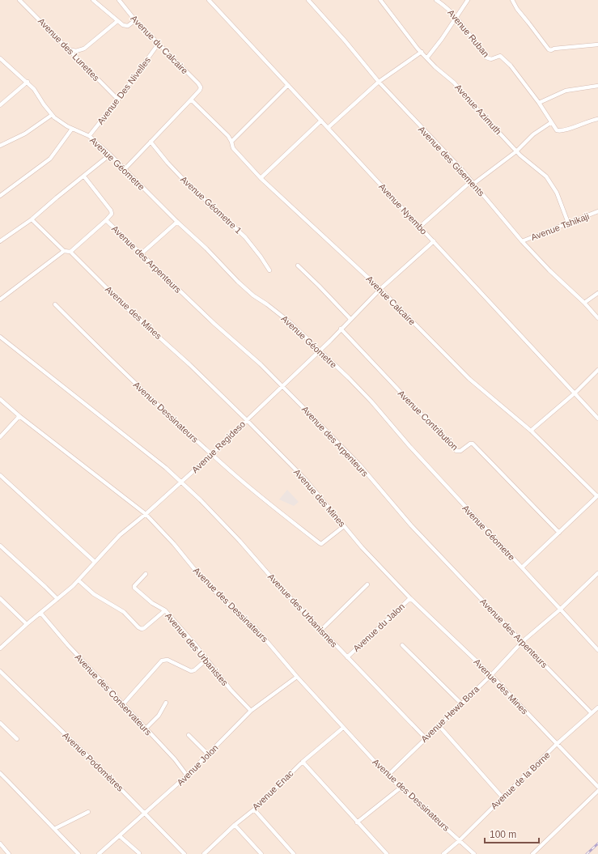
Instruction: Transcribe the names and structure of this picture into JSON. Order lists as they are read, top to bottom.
{
  "streets": {
    "street": [
      "Avenue Ruban",
      "Avenue du Calcaire",
      "Avenue des Lunettes",
      "Avenue Des Nivelles",
      "Avenue Azimuth",
      "Avenue des Gisements",
      "Avenue Géometre",
      "Avenue Géometre 1",
      "Avenue Nyembo",
      "Avenue Tshikaji",
      "Avenue des Arpenteurs",
      "Avenue Calcaire",
      "Avenue des Mines",
      "Avenue Dessinateurs",
      "Avenue Contribution",
      "Avenue Regideso",
      "Avenue des Dessinateurs",
      "Avenue des Urbanismes",
      "Avenue du Jalon",
      "Avenue des Urbanistes",
      "Avenue des Conservateurs",
      "Avenue Hewa Bora",
      "Avenue Podomètres",
      "Avenue Jolon",
      "Avenue de la Borne",
      "Avenue Enac"
    ]
  },
  "crossings": [
    ["Avenue du Calcaire", "Avenue Des Nivelles"],
    ["Avenue du Calcaire", "Avenue Calcaire"],
    ["Avenue des Lunettes", "Avenue Des Nivelles"],
    ["Avenue Des Nivelles", "Avenue Géometre"],
    ["Avenue Azimuth", "Avenue Tshikaji"],
    ["Avenue des Gisements", "Avenue Tshikaji"],
    ["Avenue Géometre", "Avenue Regideso"],
    ["Avenue Géometre", "Avenue Hewa Bora"],
    ["Avenue Nyembo", "Avenue Regideso"],
    ["Avenue des Arpenteurs", "Avenue Regideso"],
    ["Avenue des Arpenteurs", "Avenue Hewa Bora"],
    ["Avenue des Arpenteurs", "Avenue de la Borne"],
    ["Avenue Calcaire", "Avenue Regideso"],
    ["Avenue des Mines", "Avenue Dessinateurs"],
    ["Avenue des Mines", "Avenue Regideso"],
    ["Avenue des Mines", "Avenue du Jalon"],
    ["Avenue des Mines", "Avenue Hewa Bora"],
    ["Avenue des Mines", "Avenue de la Borne"],
    ["Avenue Dessinateurs", "Avenue Regideso"],
    ["Avenue Contribution", "Avenue Regideso"],
    ["Avenue Regideso", "Avenue des Dessinateurs"],
    ["Avenue Regideso", "Avenue des Urbanismes"],
    ["Avenue Regideso", "Avenue des Urbanistes"],
    ["Avenue Regideso", "Avenue des Conservateurs"],
    ["Avenue des Dessinateurs", "Avenue Hewa Bora"],
    ["Avenue des Dessinateurs", "Avenue Jolon"],
    ["Avenue des Dessinateurs", "Avenue de la Borne"],
    ["Avenue des Dessinateurs", "Avenue Enac"],
    ["Avenue des Urbanismes", "Avenue du Jalon"],
    ["Avenue des Urbanismes", "Avenue Hewa Bora"],
    ["Avenue des Urbanistes", "Avenue Jolon"],
    ["Avenue des Conservateurs", "Avenue Jolon"],
    ["Avenue Podomètres", "Avenue Jolon"]
  ],
  "scale_bar": "100 m"
}
